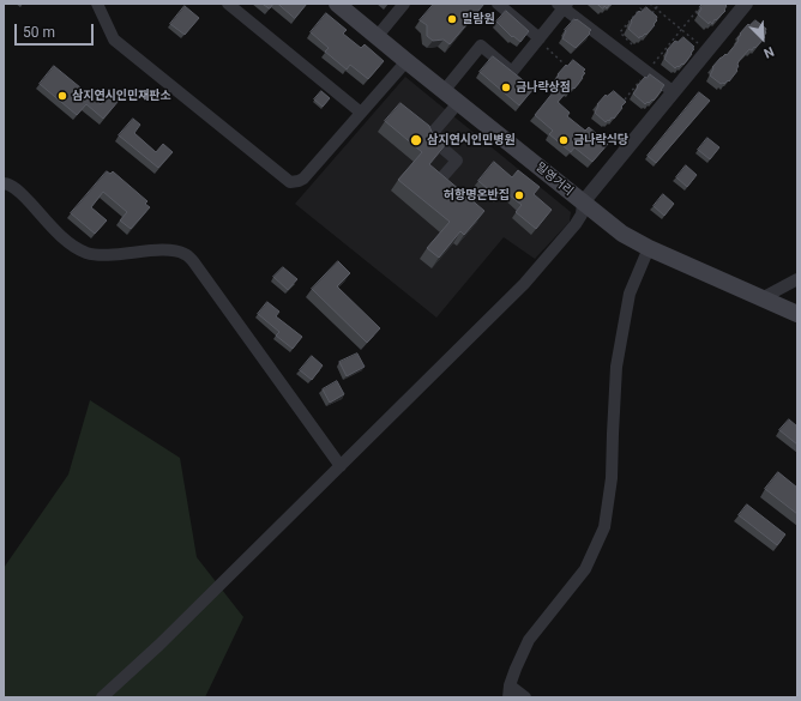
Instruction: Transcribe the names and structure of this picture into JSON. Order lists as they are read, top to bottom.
{
  "streets": {
    "main road": ["밀영거리"]
  },
  "places": [
    "밀람원",
    "금나락상점",
    "삼지연시인민재판소",
    "삼지연시인민병원",
    "금나락식당",
    "허항명온반집"
  ],
  "scale_bar": "50 m",
  "north": "bottom right"
}
